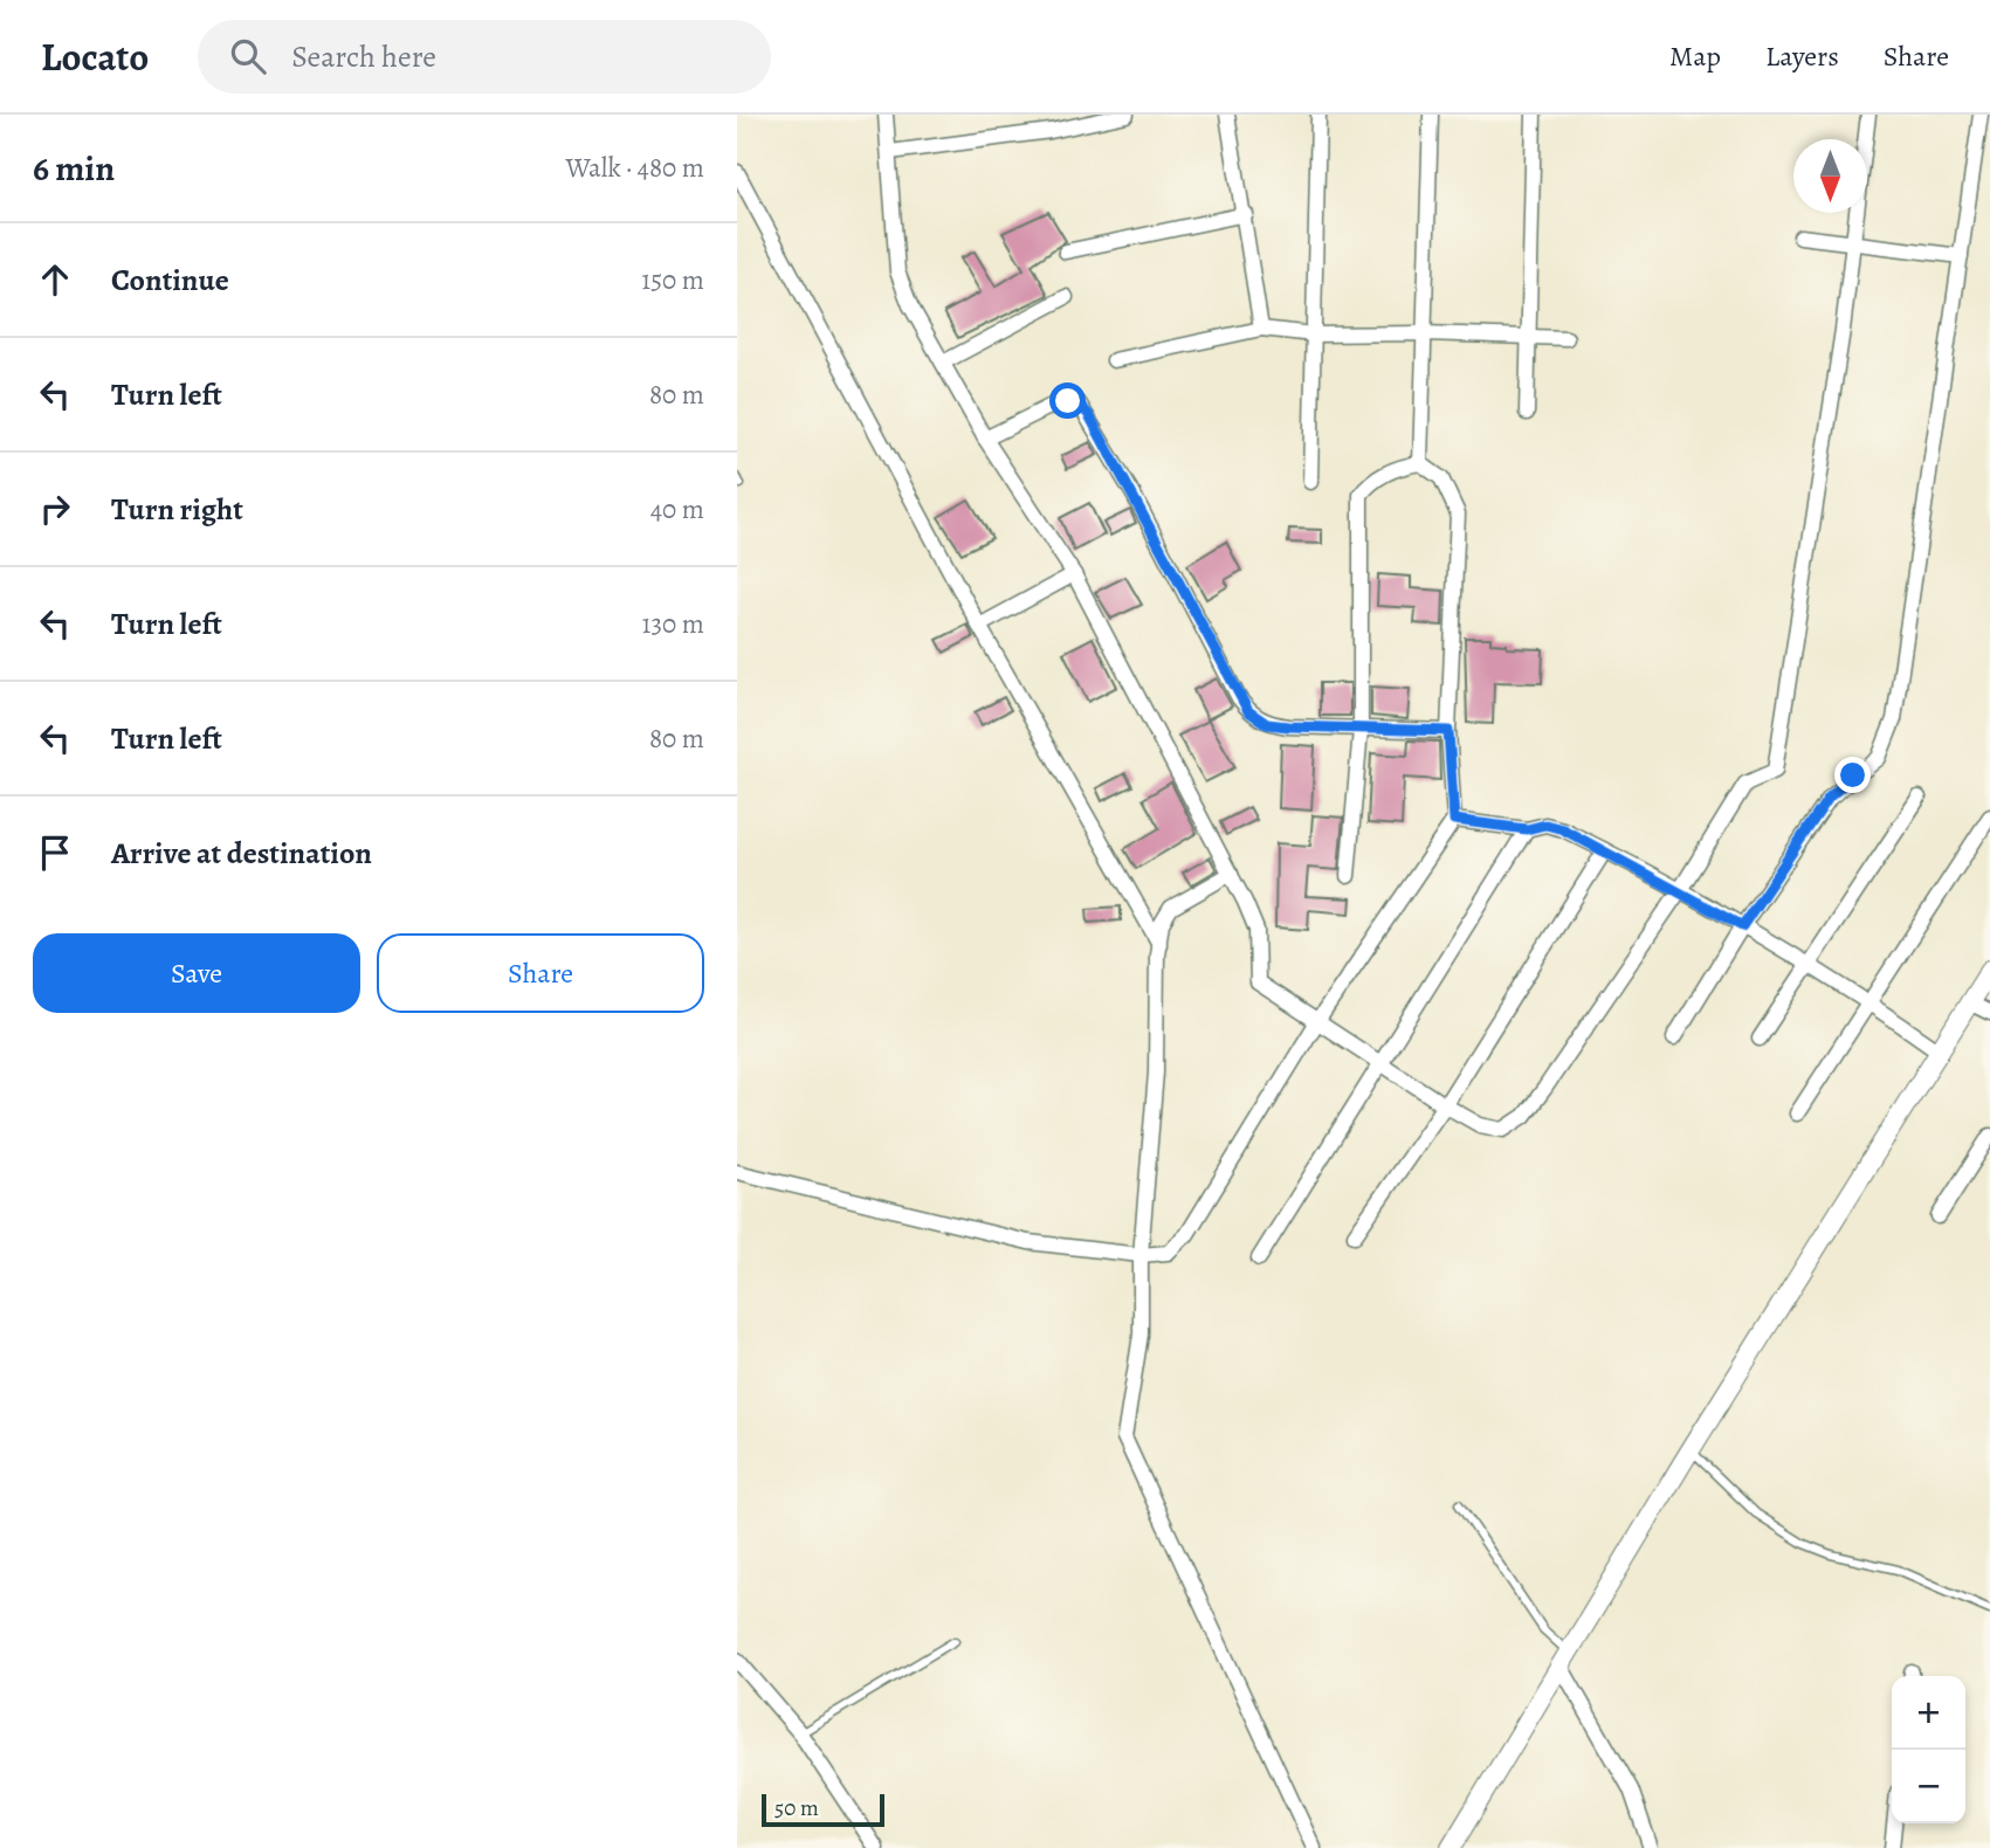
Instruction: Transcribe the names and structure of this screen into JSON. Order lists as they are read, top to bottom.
{
  "scale_bar": "50 m",
  "north": "bottom",
  "page": {
    "header": "Locato",
    "search": "Search here",
    "nav": ["Map", "Layers", "Share"],
    "heading": ["6 min", "Walk · 480 m"],
    "list": [
      ["Continue", "150 m"],
      ["Turn left", "80 m"],
      ["Turn right", "40 m"],
      ["Turn left", "130 m"],
      ["Turn left", "80 m"],
      "Arrive at destination"
    ],
    "buttons": ["Save", "Share"],
    "map_buttons": ["+", "−"],
    "scale": "50 m"
  }
}
